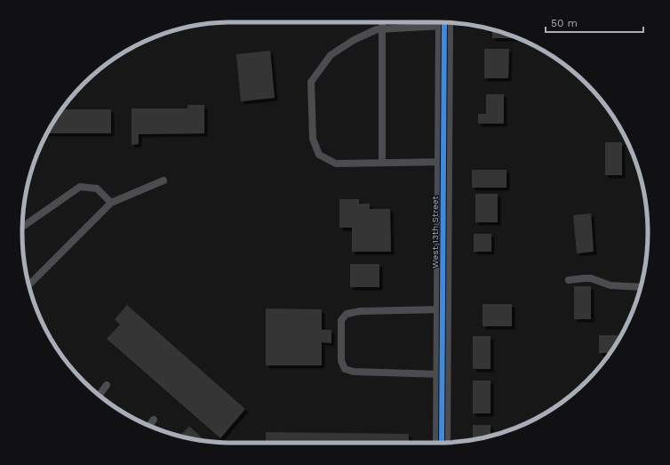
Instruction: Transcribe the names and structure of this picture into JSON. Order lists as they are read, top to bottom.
{
  "streets": {
    "street": ["West 13th Street"]
  },
  "scale_bar": "50 m"
}
